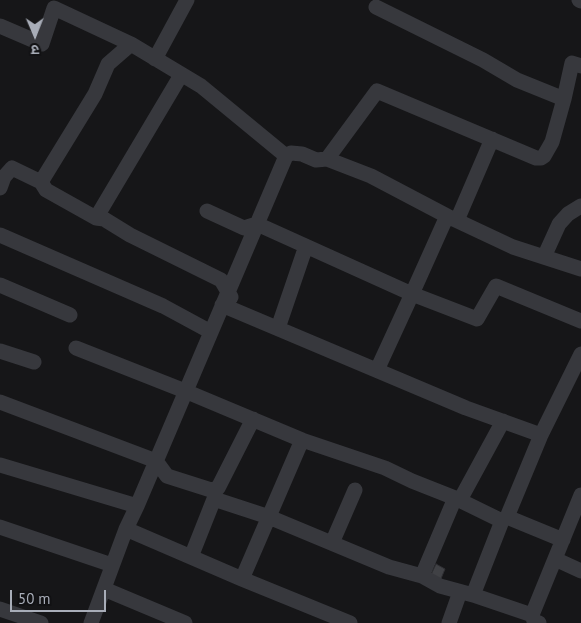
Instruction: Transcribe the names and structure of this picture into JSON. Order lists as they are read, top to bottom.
{
  "scale_bar": "50 m",
  "north": "bottom"
}
